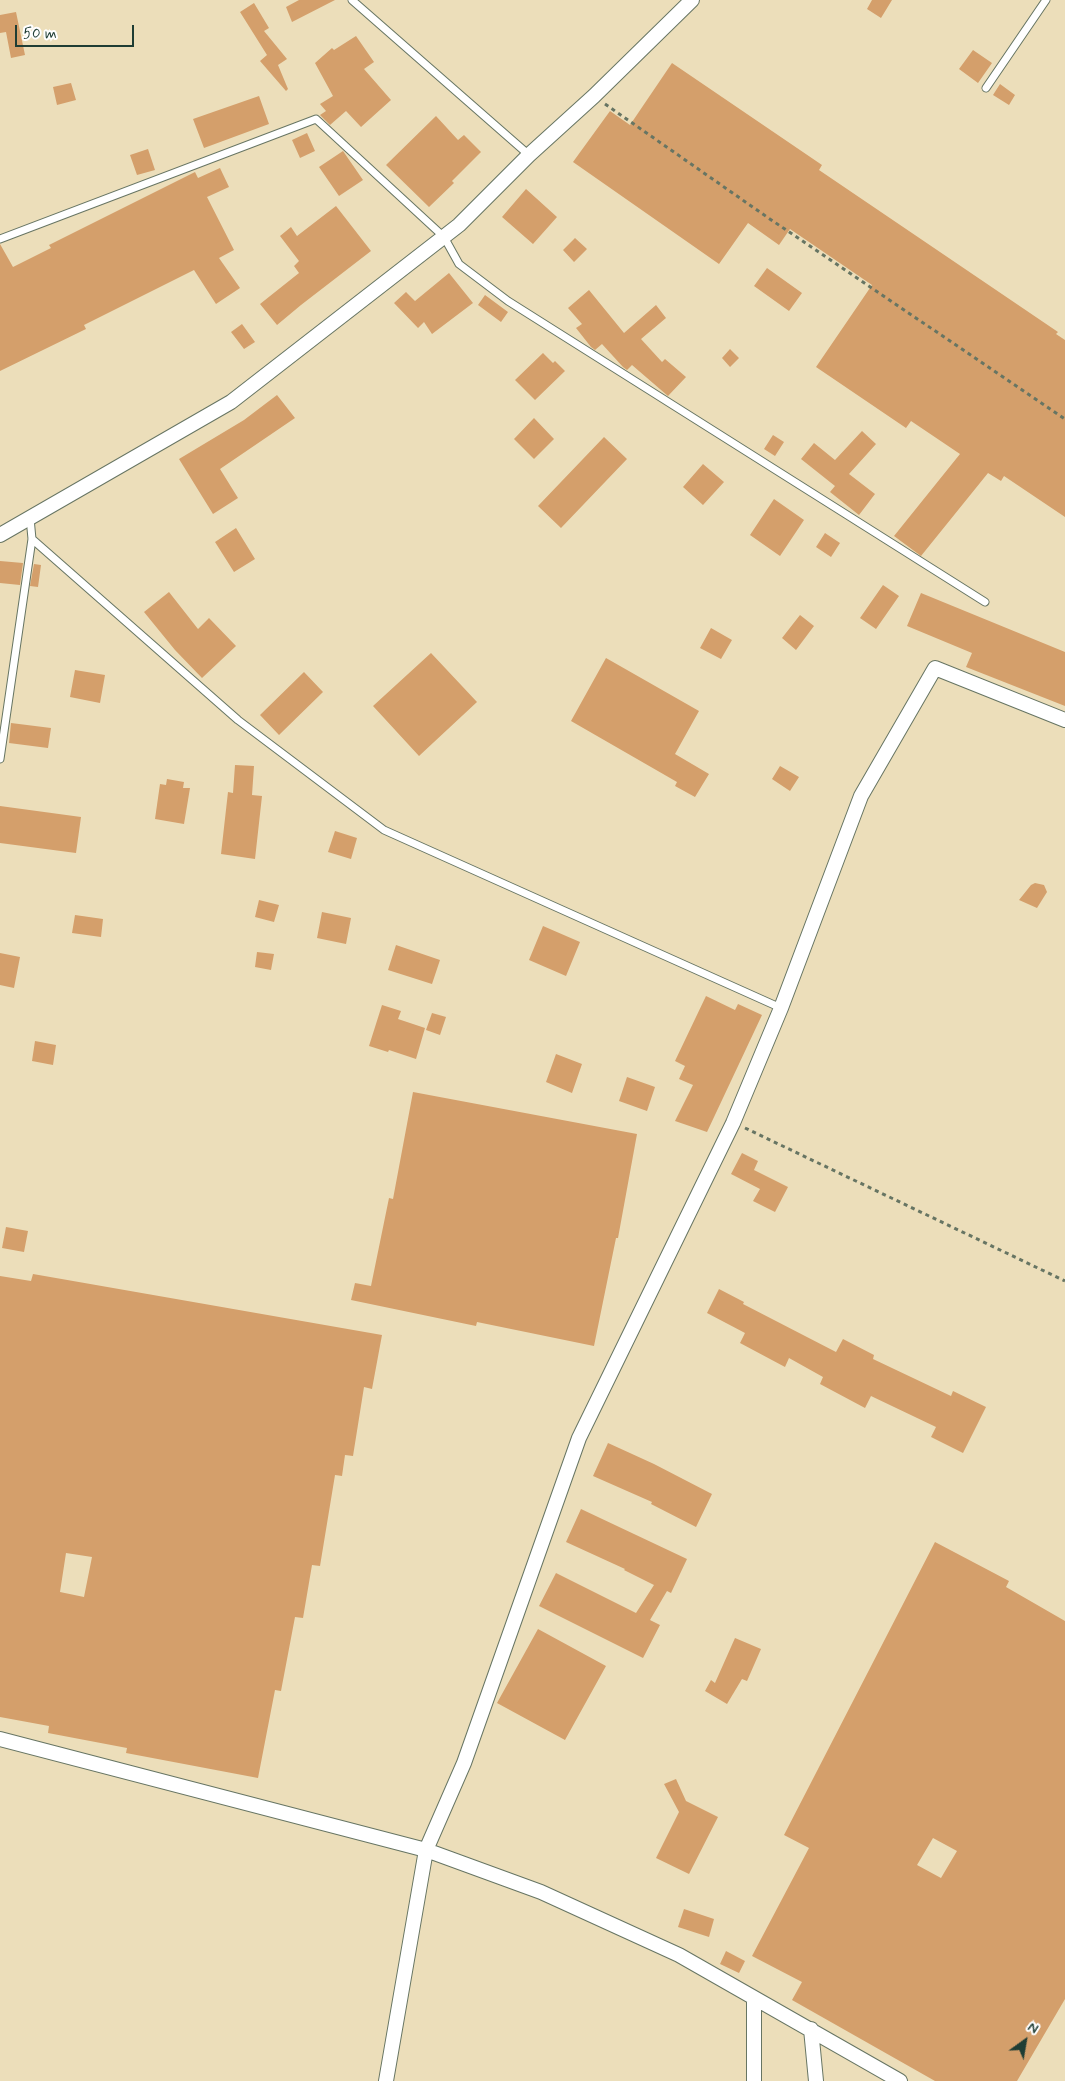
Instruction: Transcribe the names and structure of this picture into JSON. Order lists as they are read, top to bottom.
{
  "scale_bar": "50 m",
  "north": "top right"
}
